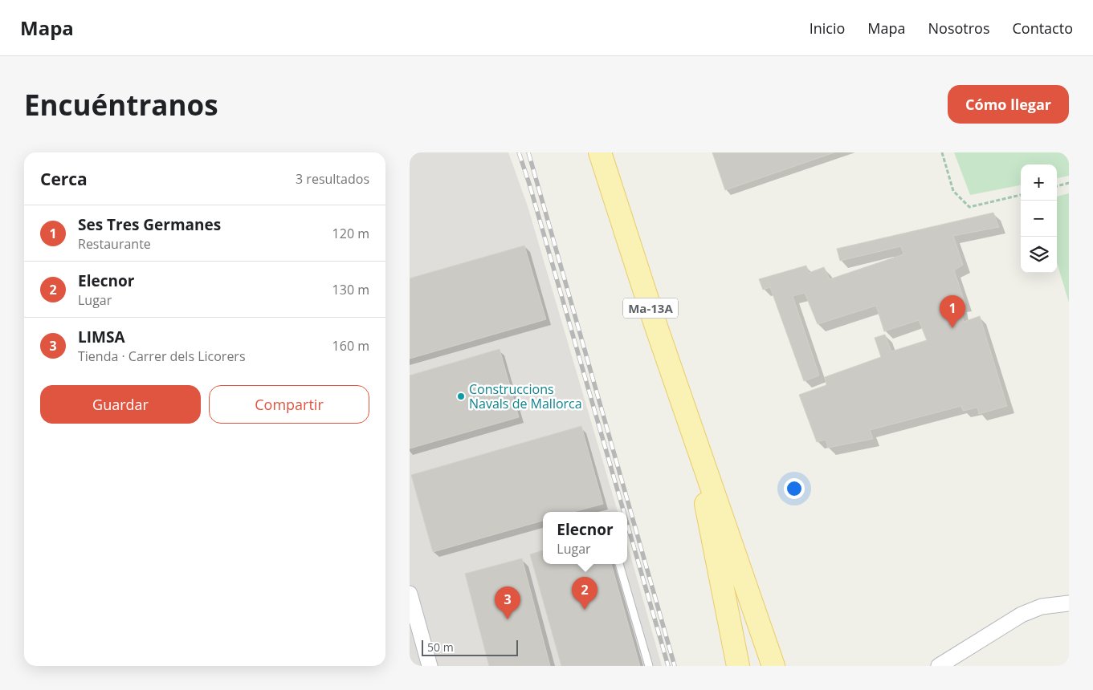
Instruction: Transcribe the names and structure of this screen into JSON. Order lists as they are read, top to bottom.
{
  "streets": {
    "main road": ["Ma-13A"]
  },
  "places": ["Construccions Navals de Mallorca"],
  "scale_bar": "50 m",
  "page": {
    "header": "Mapa",
    "nav": [
      "Inicio",
      "Mapa",
      "Nosotros",
      "Contacto"
    ],
    "buttons": [
      "Cómo llegar",
      ["Guardar", "Compartir"]
    ],
    "title": "Encuéntranos",
    "heading": ["Cerca", "3 resultados"],
    "map_buttons": ["+", "−"],
    "list": [
      {
        "mark": "1",
        "name": "Ses Tres Germanes",
        "note": "Restaurante",
        "value": "120 m"
      },
      {
        "mark": "2",
        "name": "Elecnor",
        "note": "Lugar",
        "value": "130 m"
      },
      {
        "mark": "3",
        "name": "LIMSA",
        "note": "Tienda · Carrer dels Licorers",
        "value": "160 m"
      }
    ],
    "pins": ["1", "2", "3"],
    "popup": ["Elecnor", "Lugar"],
    "scale": "50 m"
  }
}
